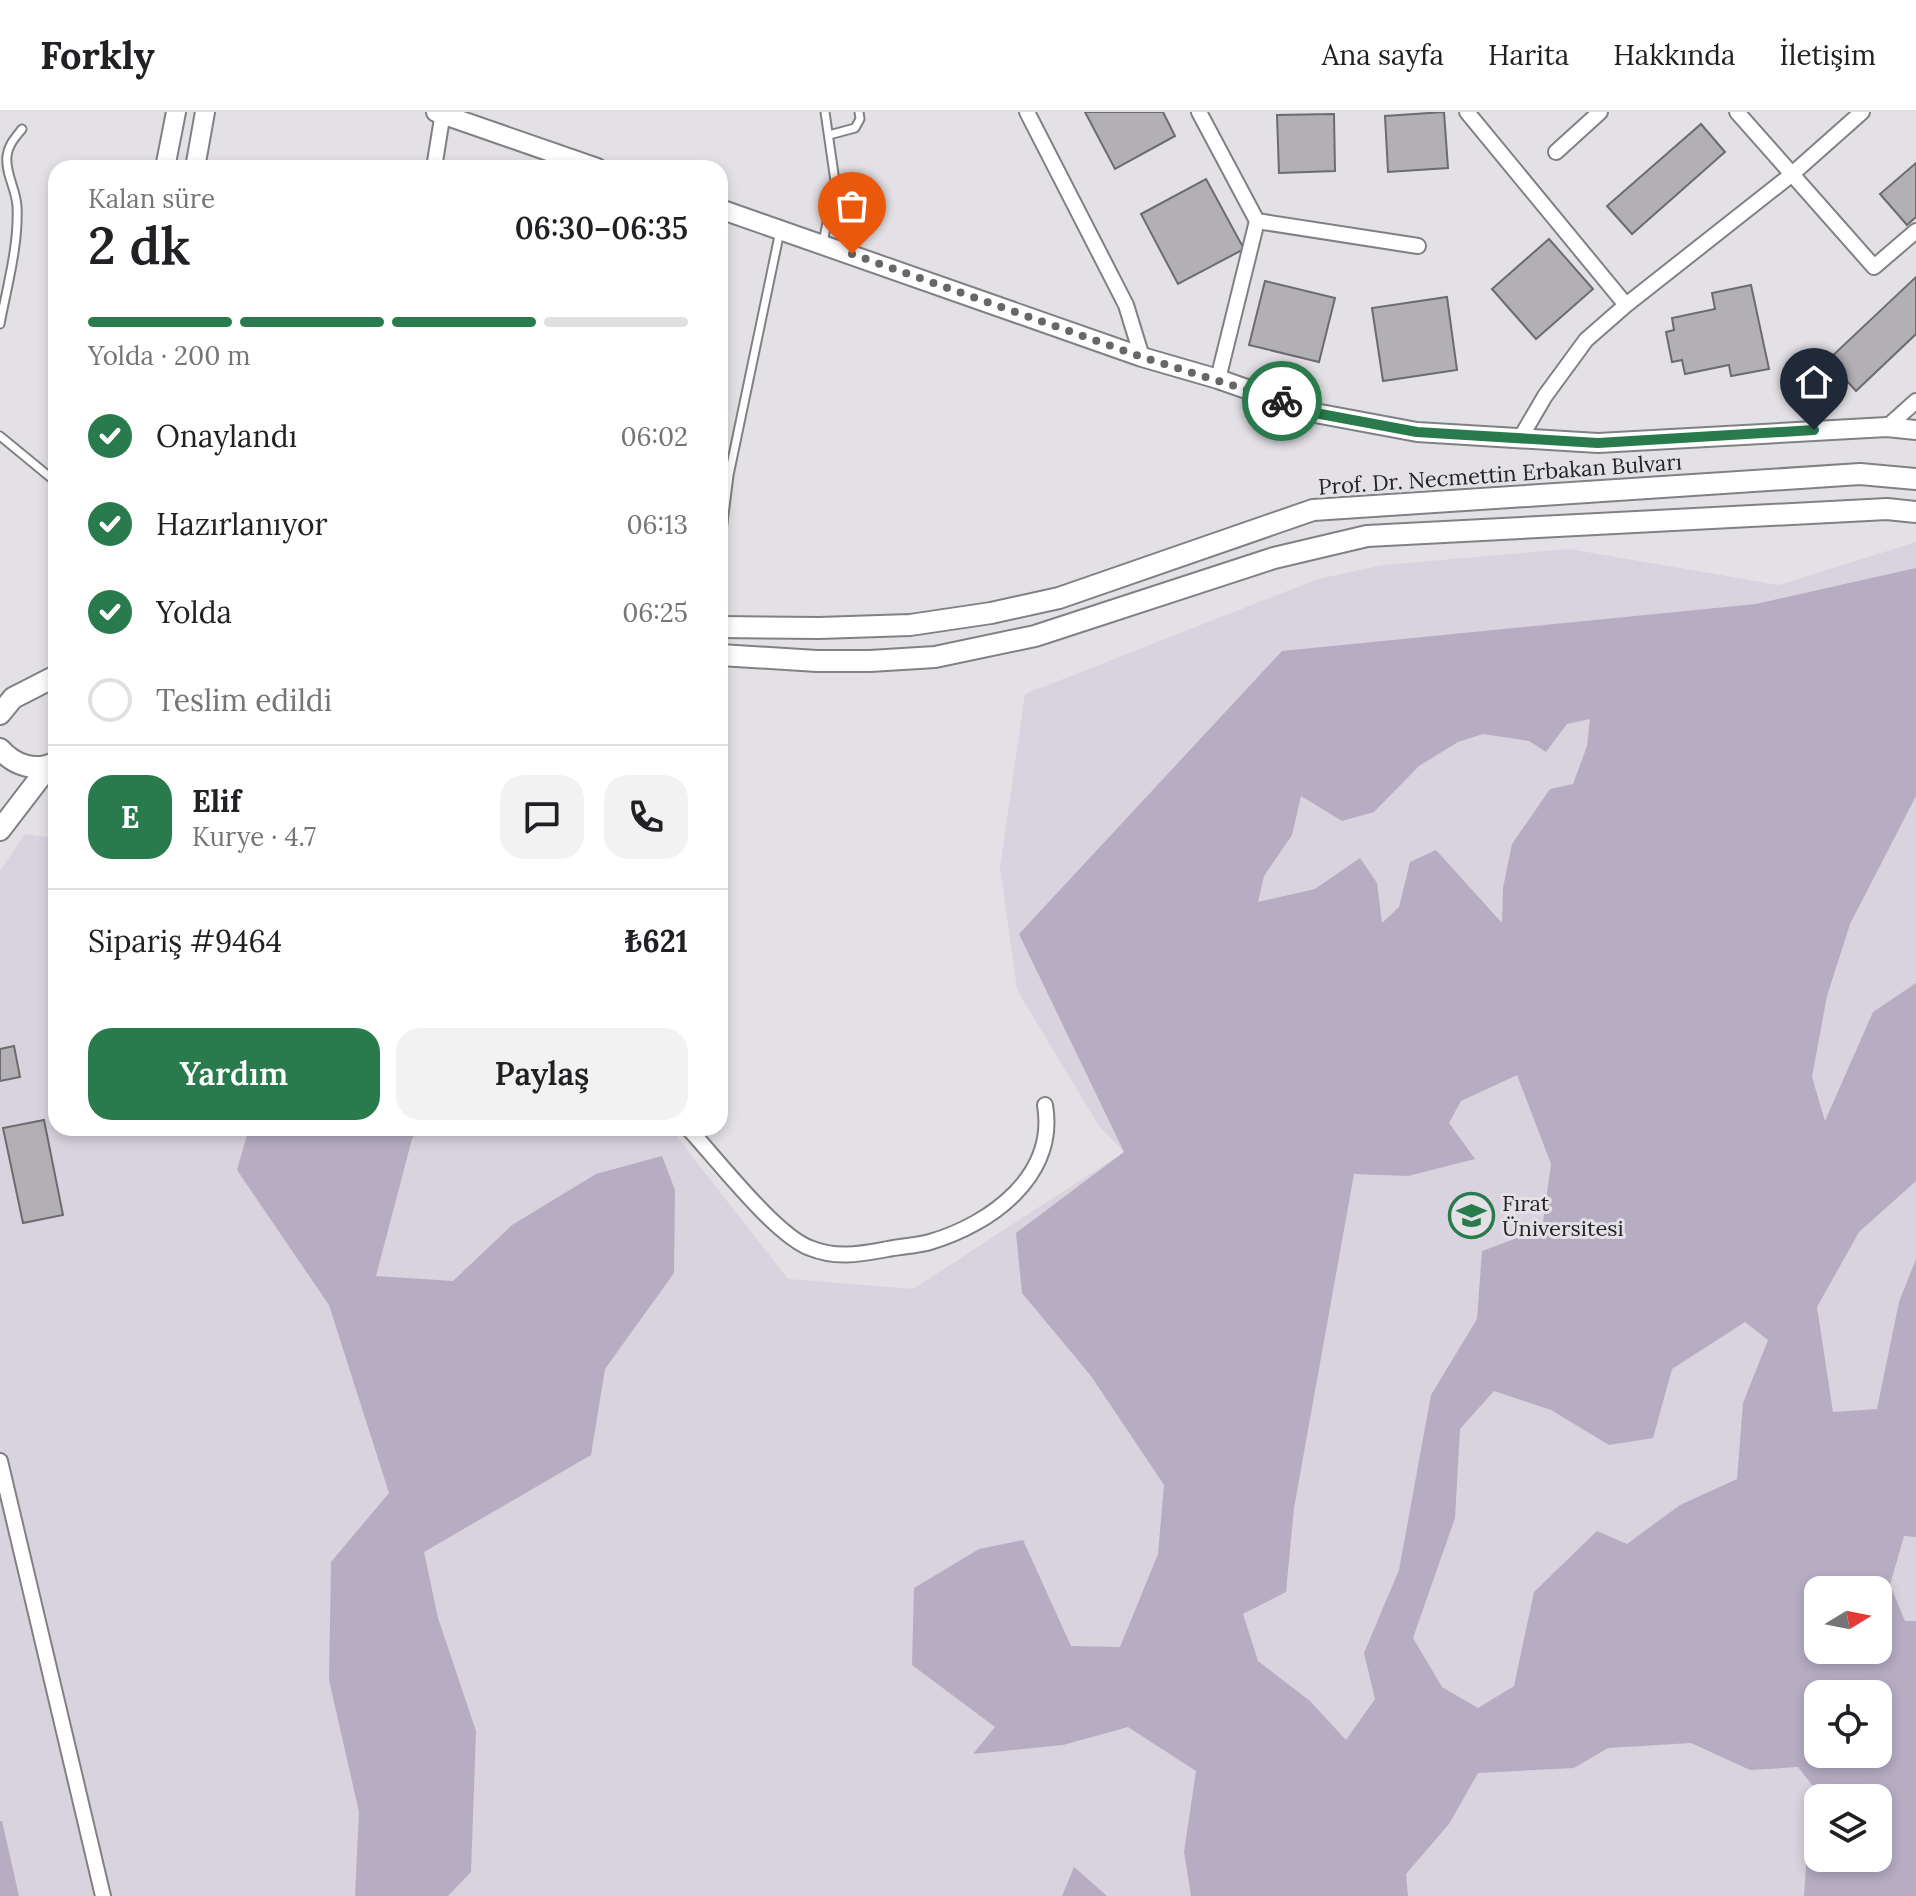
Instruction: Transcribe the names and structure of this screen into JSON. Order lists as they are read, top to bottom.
{
  "streets": {
    "main road": ["Prof. Dr. Necmettin Erbakan Bulvarı"]
  },
  "places": {
    "school or university": ["Fırat Üniversitesi"]
  },
  "north": "right",
  "page": {
    "header": "Forkly",
    "nav": [
      "Ana sayfa",
      "Harita",
      "Hakkında",
      "İletişim"
    ],
    "heading": ["2 dk", "Kalan süre", "06:30–06:35"],
    "panel": [
      "Elif",
      "Kurye · 4.7",
      "Sipariş #9464",
      "₺621"
    ],
    "bar": "Yolda · 200 m",
    "list": [
      ["Onaylandı", "06:02"],
      ["Hazırlanıyor", "06:13"],
      ["Yolda", "06:25"],
      "Teslim edildi"
    ],
    "round": "E",
    "buttons": ["Yardım", "Paylaş"]
  }
}
